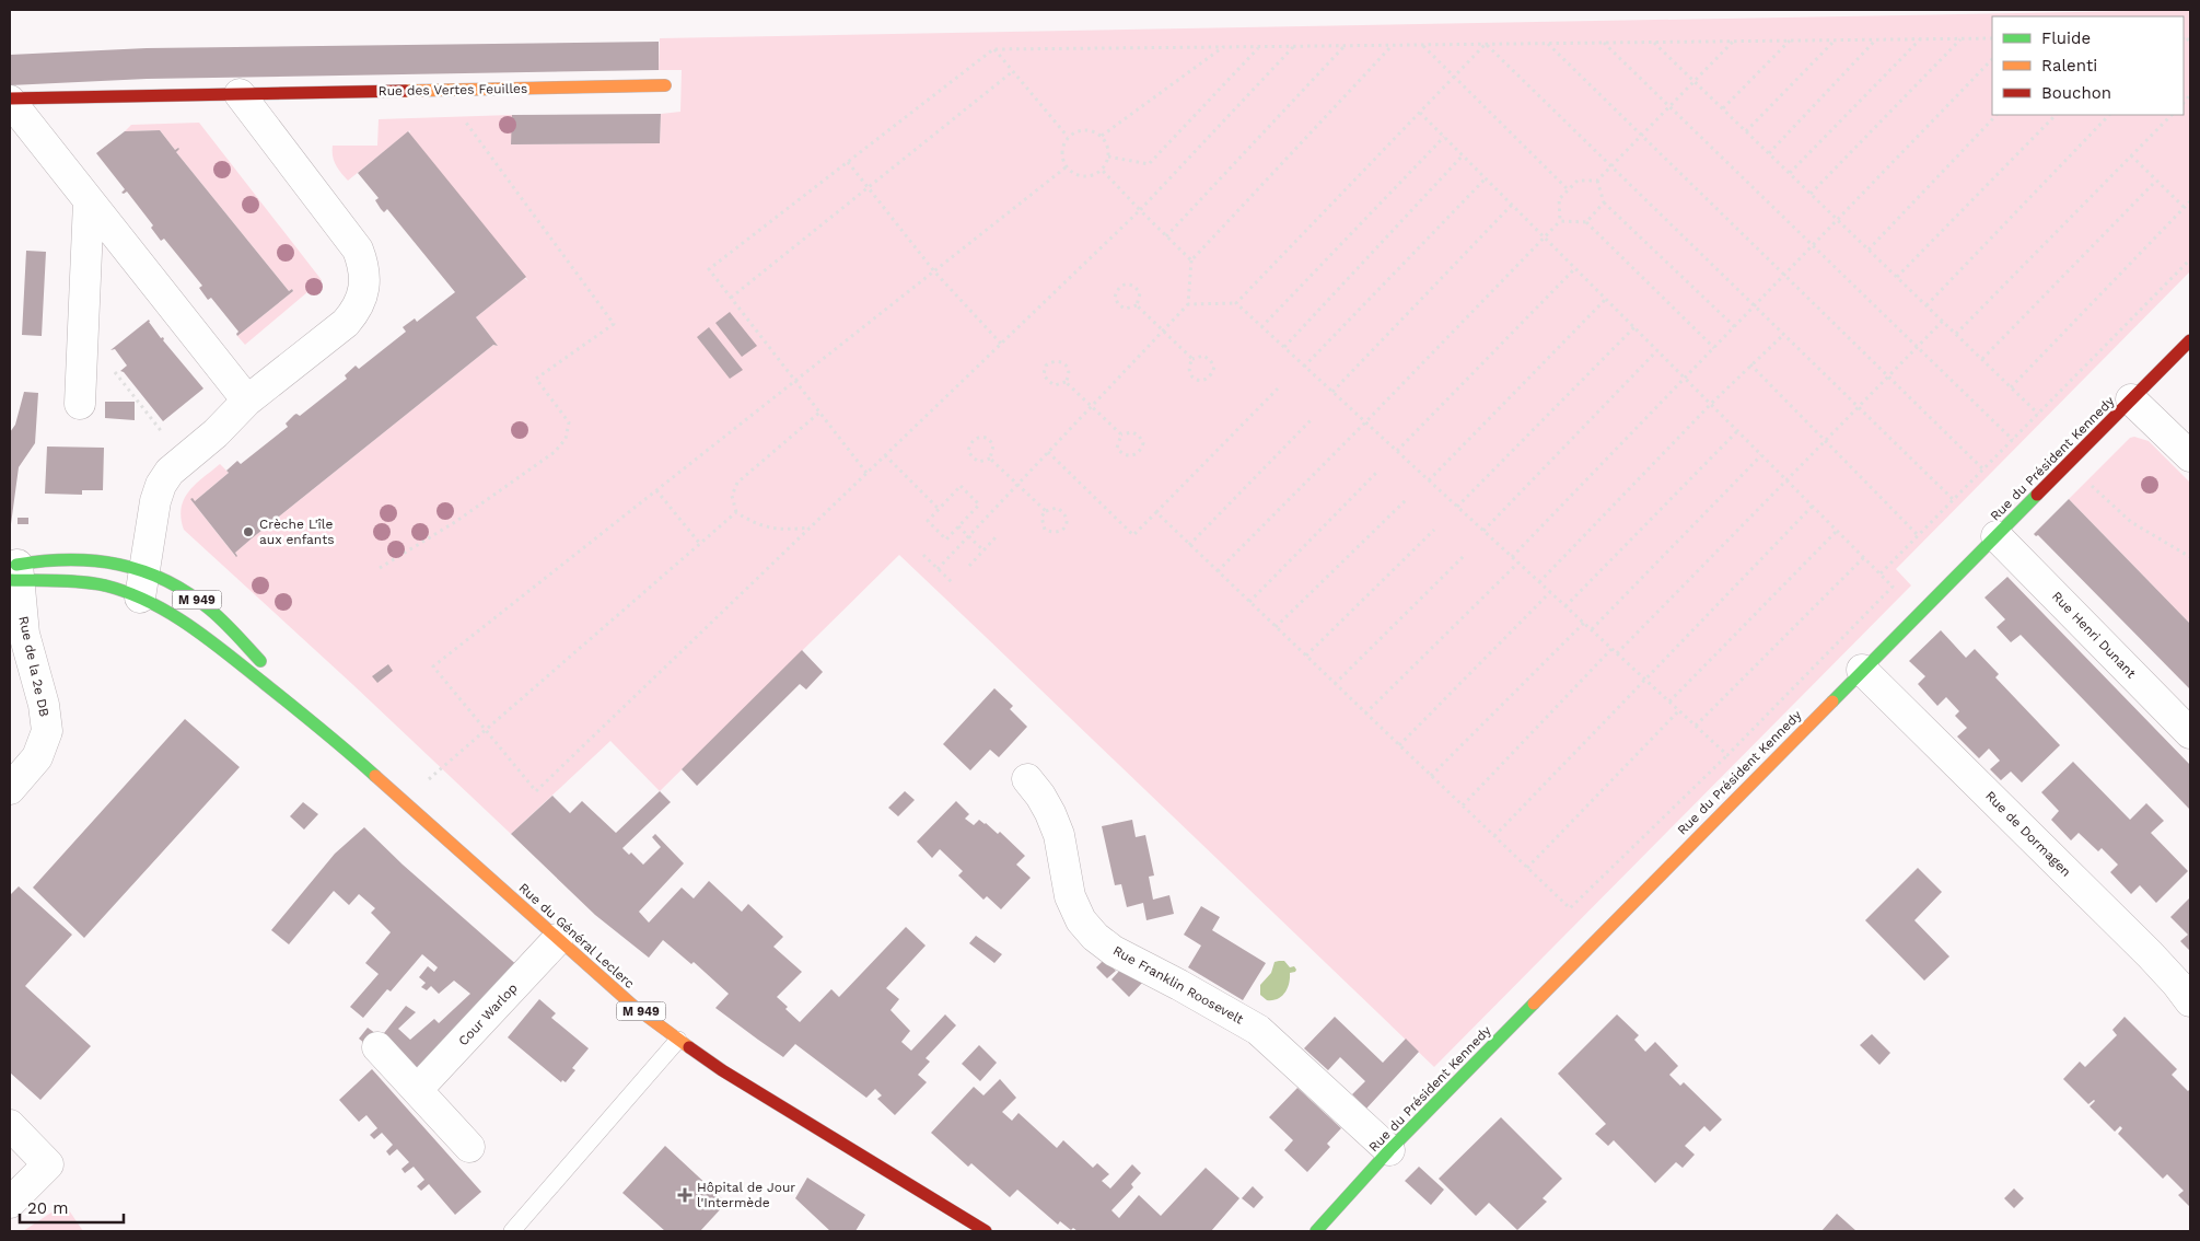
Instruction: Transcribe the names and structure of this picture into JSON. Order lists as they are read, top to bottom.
{
  "streets": {
    "street": [
      "Rue des Vertes Feuilles",
      "Rue du Président Kennedy",
      "M 949",
      "Rue Henri Dunant",
      "Rue de la 2e DB",
      "Rue de Dormagen",
      "Rue du Général Leclerc",
      "Rue Franklin Roosevelt",
      "Cour Warlop"
    ]
  },
  "crossings": [
    ["Rue du Président Kennedy", "Rue Henri Dunant"],
    ["Rue du Président Kennedy", "Rue de Dormagen"],
    ["Rue du Président Kennedy", "Rue Franklin Roosevelt"],
    ["Rue de la 2e DB", "Rue du Général Leclerc"],
    ["Rue du Général Leclerc", "Cour Warlop"]
  ],
  "places": {
    "other": ["Crèche L'île aux enfants"],
    "health": ["Hôpital de Jour l'Intermède"]
  },
  "legend": ["Fluide", "Ralenti", "Bouchon"],
  "scale_bar": "20 m"
}
